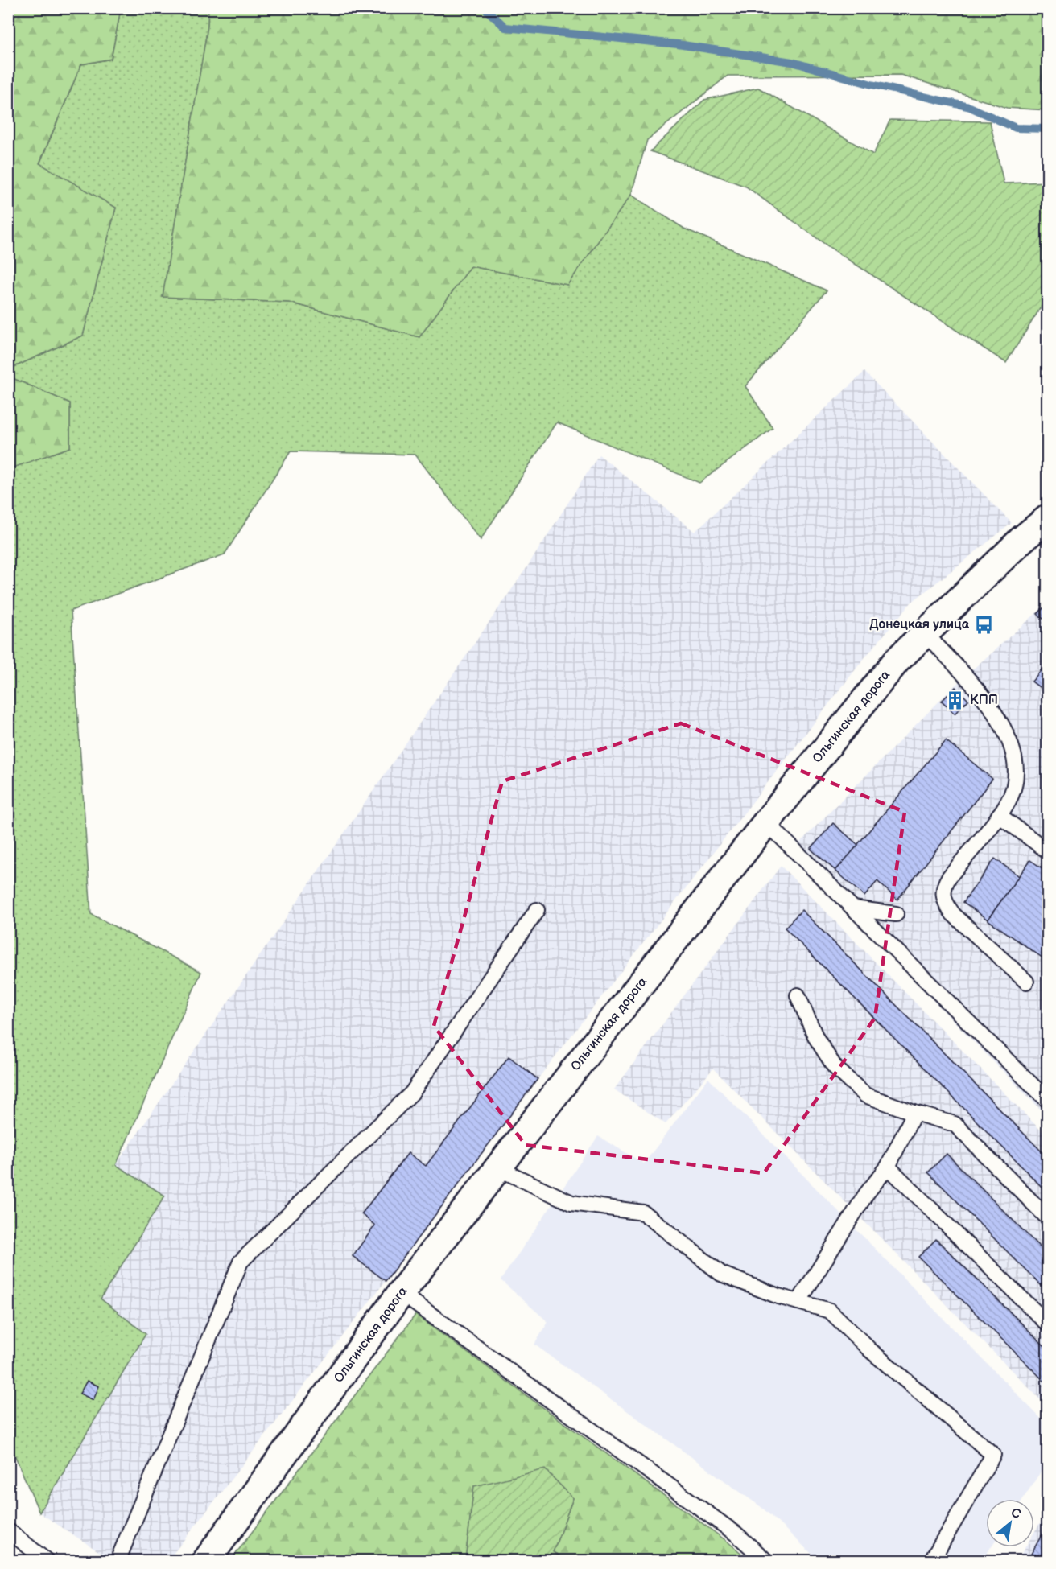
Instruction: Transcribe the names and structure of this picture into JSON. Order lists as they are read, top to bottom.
{
  "streets": {
    "street": ["Ольгинская дорога"]
  },
  "places": {
    "bus stop": ["Донецкая улица"],
    "building": ["КПП"]
  },
  "north": "top right"
}
